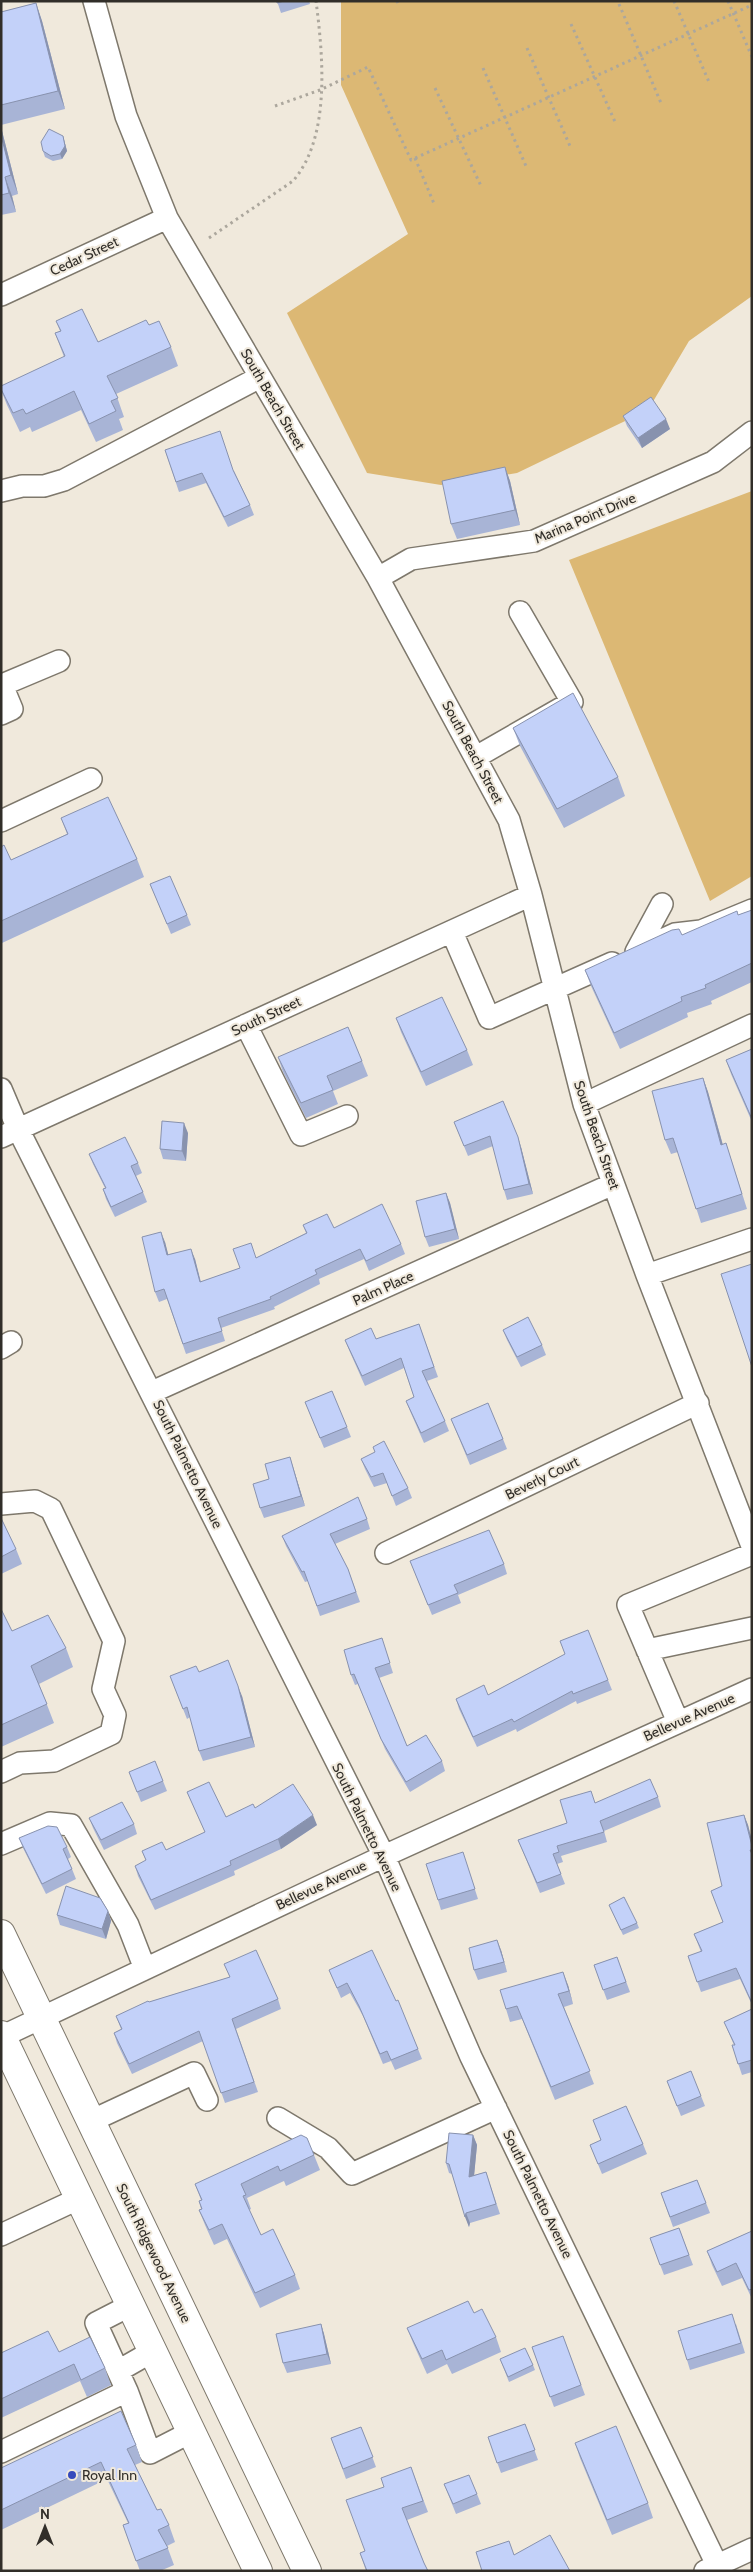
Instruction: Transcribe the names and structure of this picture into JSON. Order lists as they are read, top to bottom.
{
  "streets": {
    "main road": ["South Ridgewood Avenue"],
    "street": [
      "Cedar Street",
      "South Beach Street",
      "Marina Point Drive",
      "South Street",
      "Palm Place",
      "South Palmetto Avenue",
      "Beverly Court",
      "Bellevue Avenue"
    ]
  },
  "crossings": [
    ["Cedar Street", "South Beach Street"],
    ["South Beach Street", "Marina Point Drive"],
    ["South Beach Street", "South Street"],
    ["South Beach Street", "Palm Place"],
    ["South Beach Street", "Beverly Court"],
    ["South Street", "South Palmetto Avenue"],
    ["Palm Place", "South Palmetto Avenue"],
    ["South Palmetto Avenue", "Bellevue Avenue"],
    ["Bellevue Avenue", "South Ridgewood Avenue"]
  ],
  "places": ["Royal Inn"],
  "north": "top"
}
